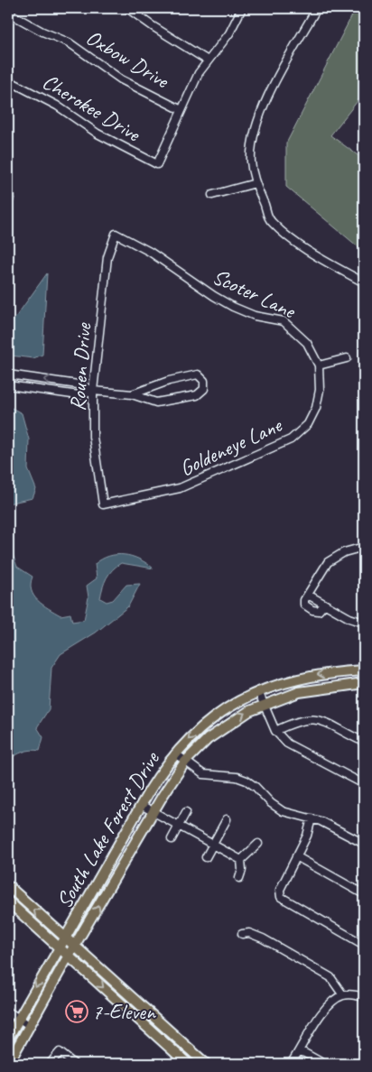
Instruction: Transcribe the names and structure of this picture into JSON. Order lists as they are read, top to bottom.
{
  "streets": {
    "main road": ["South Lake Forest Drive"],
    "street": [
      "Oxbow Drive",
      "Cherokee Drive",
      "Scoter Lane",
      "Rouen Drive",
      "Goldeneye Lane"
    ]
  },
  "crossings": [
    ["Oxbow Drive", "Cherokee Drive"],
    ["Scoter Lane", "Rouen Drive"],
    ["Scoter Lane", "Goldeneye Lane"],
    ["Rouen Drive", "Goldeneye Lane"]
  ],
  "places": {
    "supermarket": ["7-Eleven"]
  }
}
